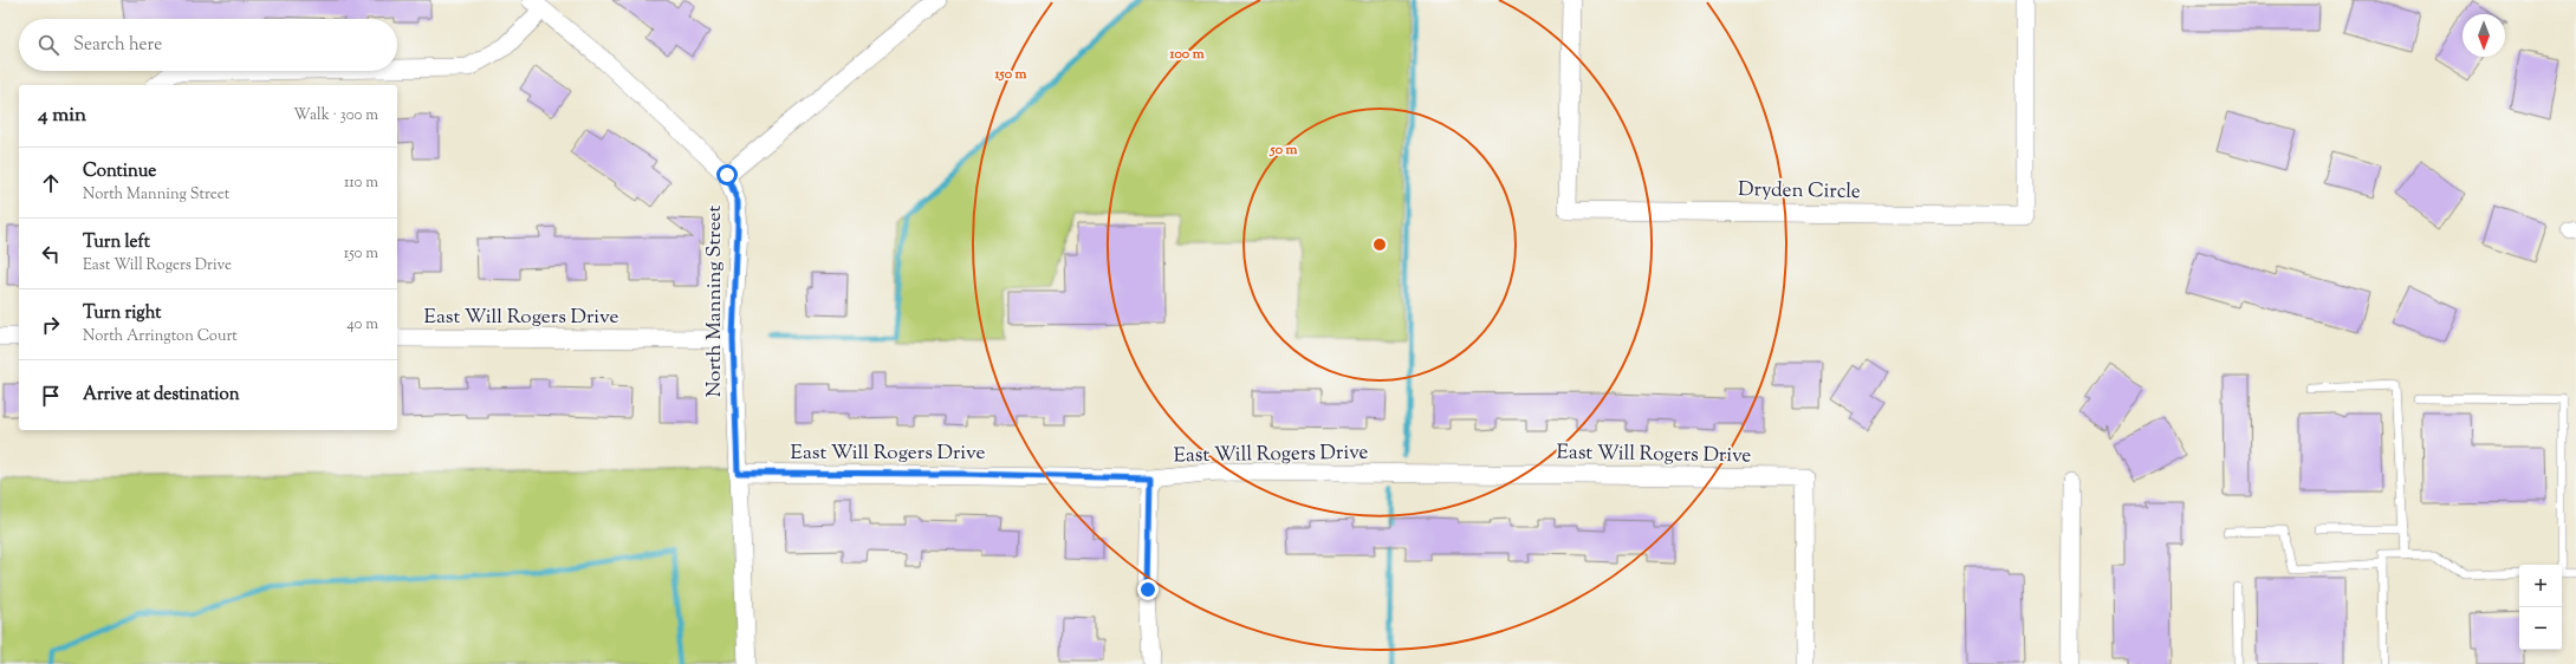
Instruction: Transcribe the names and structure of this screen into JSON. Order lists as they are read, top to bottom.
{
  "streets": {
    "street": ["Dryden Circle", "North Manning Street", "East Will Rogers Drive"]
  },
  "crossings": [
    ["North Manning Street", "East Will Rogers Drive"]
  ],
  "north": "bottom",
  "page": {
    "search": "Search here",
    "heading": ["4 min", "Walk · 300 m"],
    "list": [
      ["Continue", "North Manning Street", "110 m"],
      ["Turn left", "East Will Rogers Drive", "150 m"],
      ["Turn right", "North Arrington Court", "40 m"],
      "Arrive at destination"
    ],
    "map_buttons": ["+", "−"]
  },
  "rings": ["100 m", "150 m", "50 m"]
}
